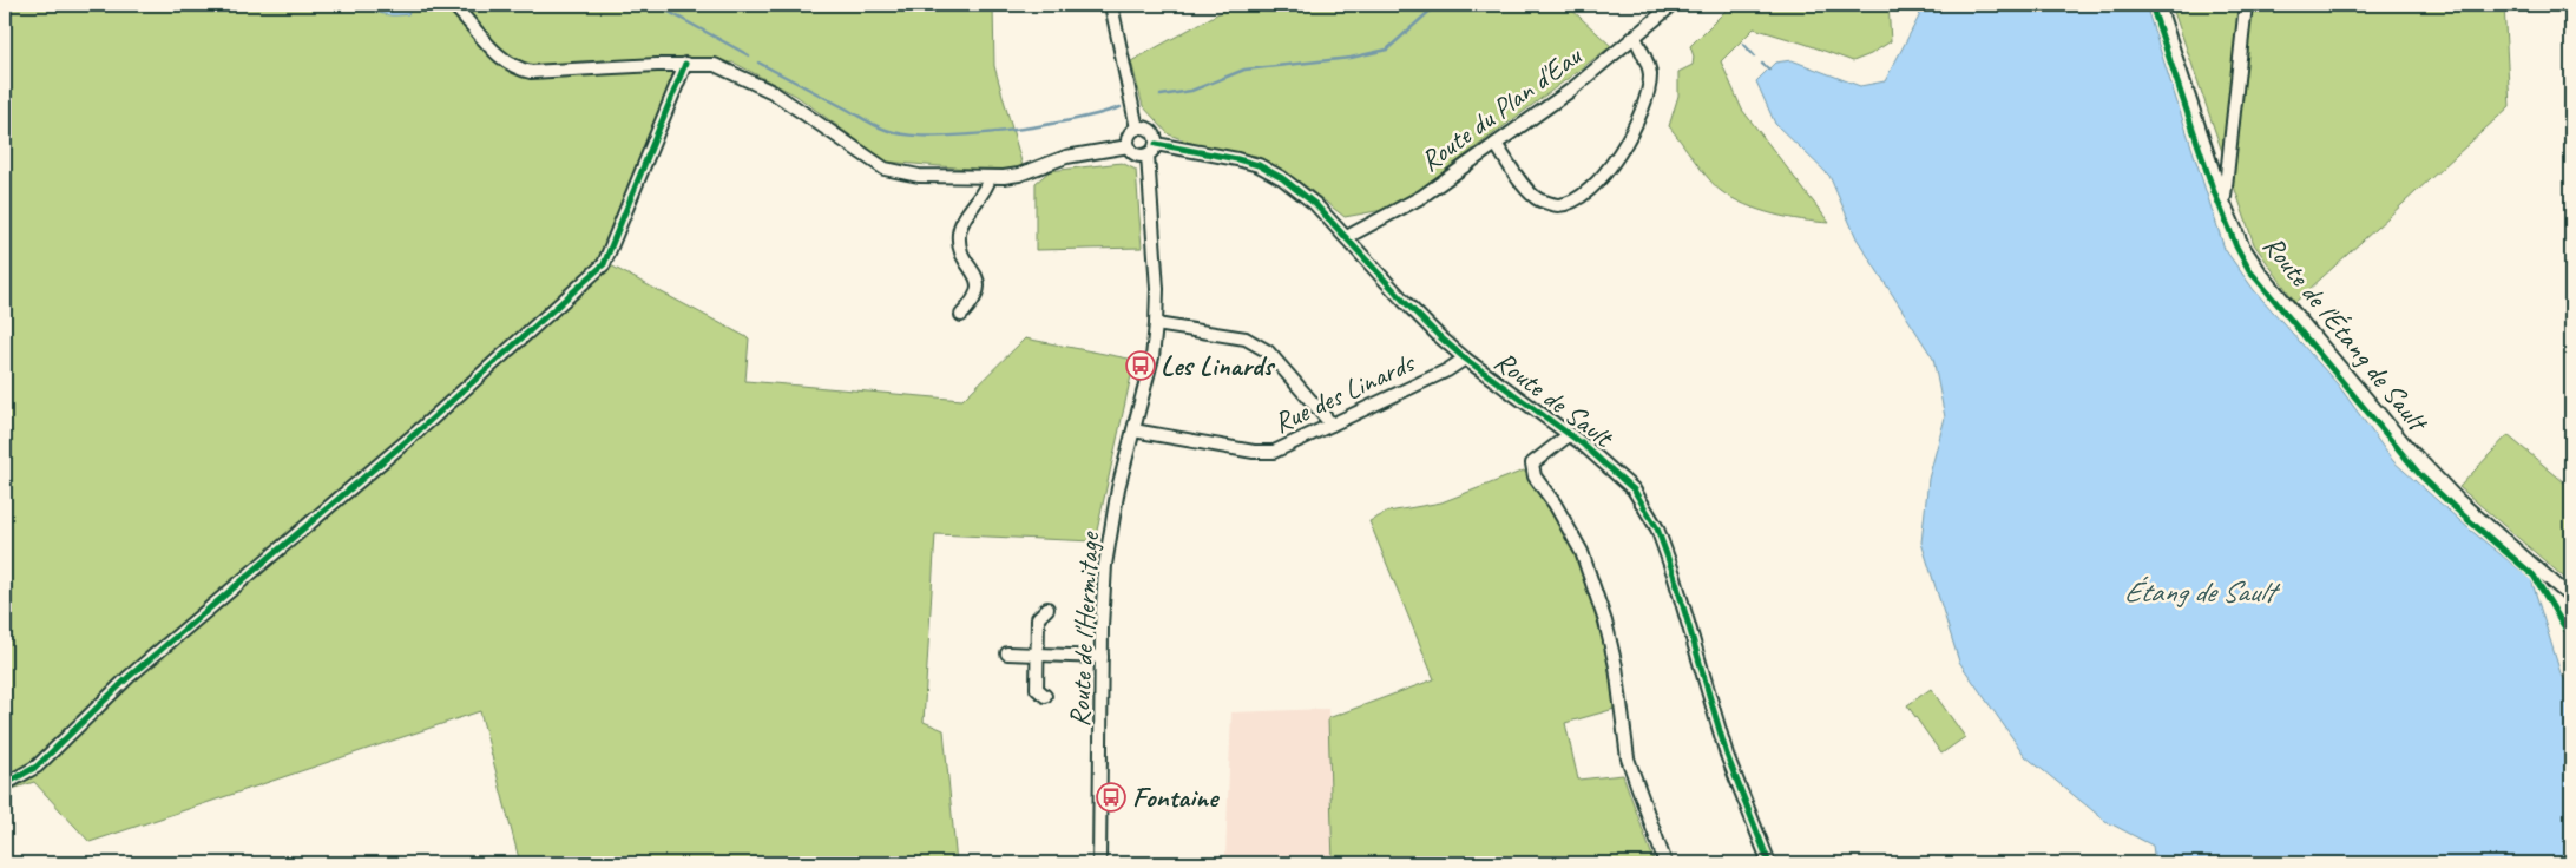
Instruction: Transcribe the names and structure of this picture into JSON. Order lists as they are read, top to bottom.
{
  "streets": {
    "street": [
      "Route du Plan d'Eau",
      "Route de l'Étang de Sault",
      "Rue des Linards",
      "Route de Sault",
      "Route de l'Hermitage"
    ]
  },
  "crossings": [
    ["Route du Plan d'Eau", "Route de Sault"],
    ["Rue des Linards", "Route de Sault"],
    ["Rue des Linards", "Route de l'Hermitage"],
    ["Route de Sault", "Route de l'Hermitage"]
  ],
  "water": ["Étang de Sault"],
  "places": {
    "bus stop": ["Les Linards", "Fontaine"]
  }
}
